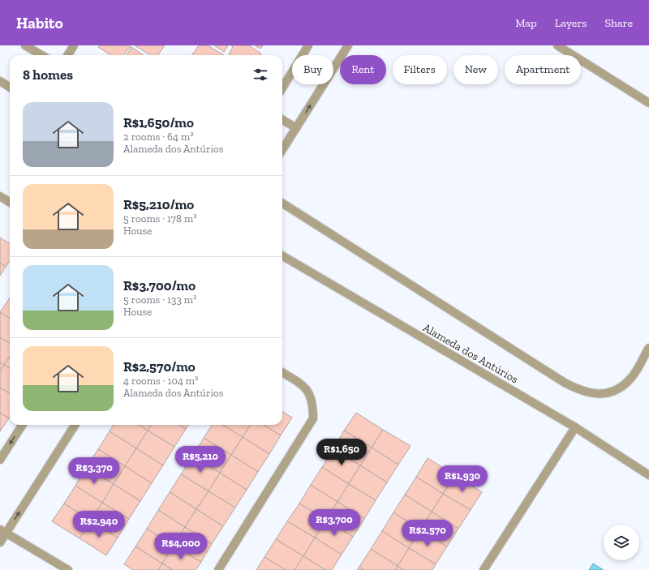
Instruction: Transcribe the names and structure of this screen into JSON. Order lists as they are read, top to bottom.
{
  "streets": {
    "street": ["Alameda dos Antúrios"]
  },
  "page": {
    "header": "Habito",
    "nav": ["Map", "Layers", "Share"],
    "chip": [
      "Buy",
      "Rent",
      "Filters",
      "New",
      "Apartment"
    ],
    "heading": "8 homes",
    "list": [
      {
        "name": "R$1,650/mo",
        "note": "2 rooms · 64 m² · Alameda dos Antúrios"
      },
      {
        "name": "R$5,210/mo",
        "note": "5 rooms · 178 m² · House"
      },
      {
        "name": "R$3,700/mo",
        "note": "5 rooms · 133 m² · House"
      },
      {
        "name": "R$2,570/mo",
        "note": "4 rooms · 104 m² · Alameda dos Antúrios"
      }
    ],
    "price": [
      "R$1,650",
      "R$5,210",
      "R$3,370",
      "R$1,930",
      "R$3,700",
      "R$2,940",
      "R$2,570",
      "R$4,000"
    ]
  }
}
